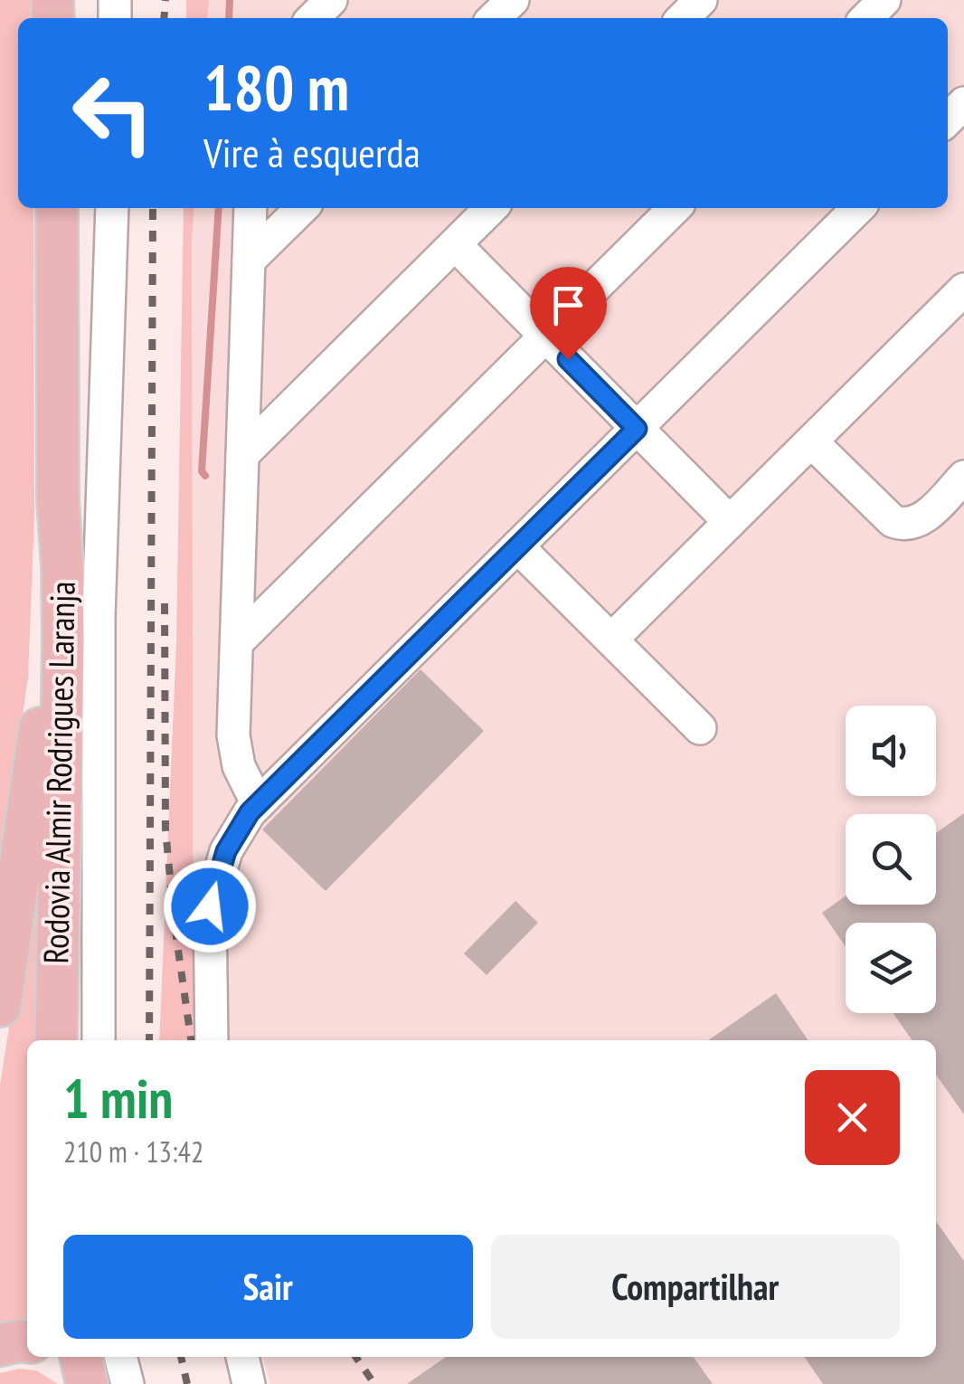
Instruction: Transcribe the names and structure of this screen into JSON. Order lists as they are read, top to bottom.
{
  "streets": {
    "main road": ["Rodovia Almir Rodrigues Laranja"]
  },
  "page": {
    "turn": ["180 m", "Vire à esquerda"],
    "heading": ["1 min", "210 m · 13:42"],
    "buttons": ["Sair", "Compartilhar"]
  }
}
